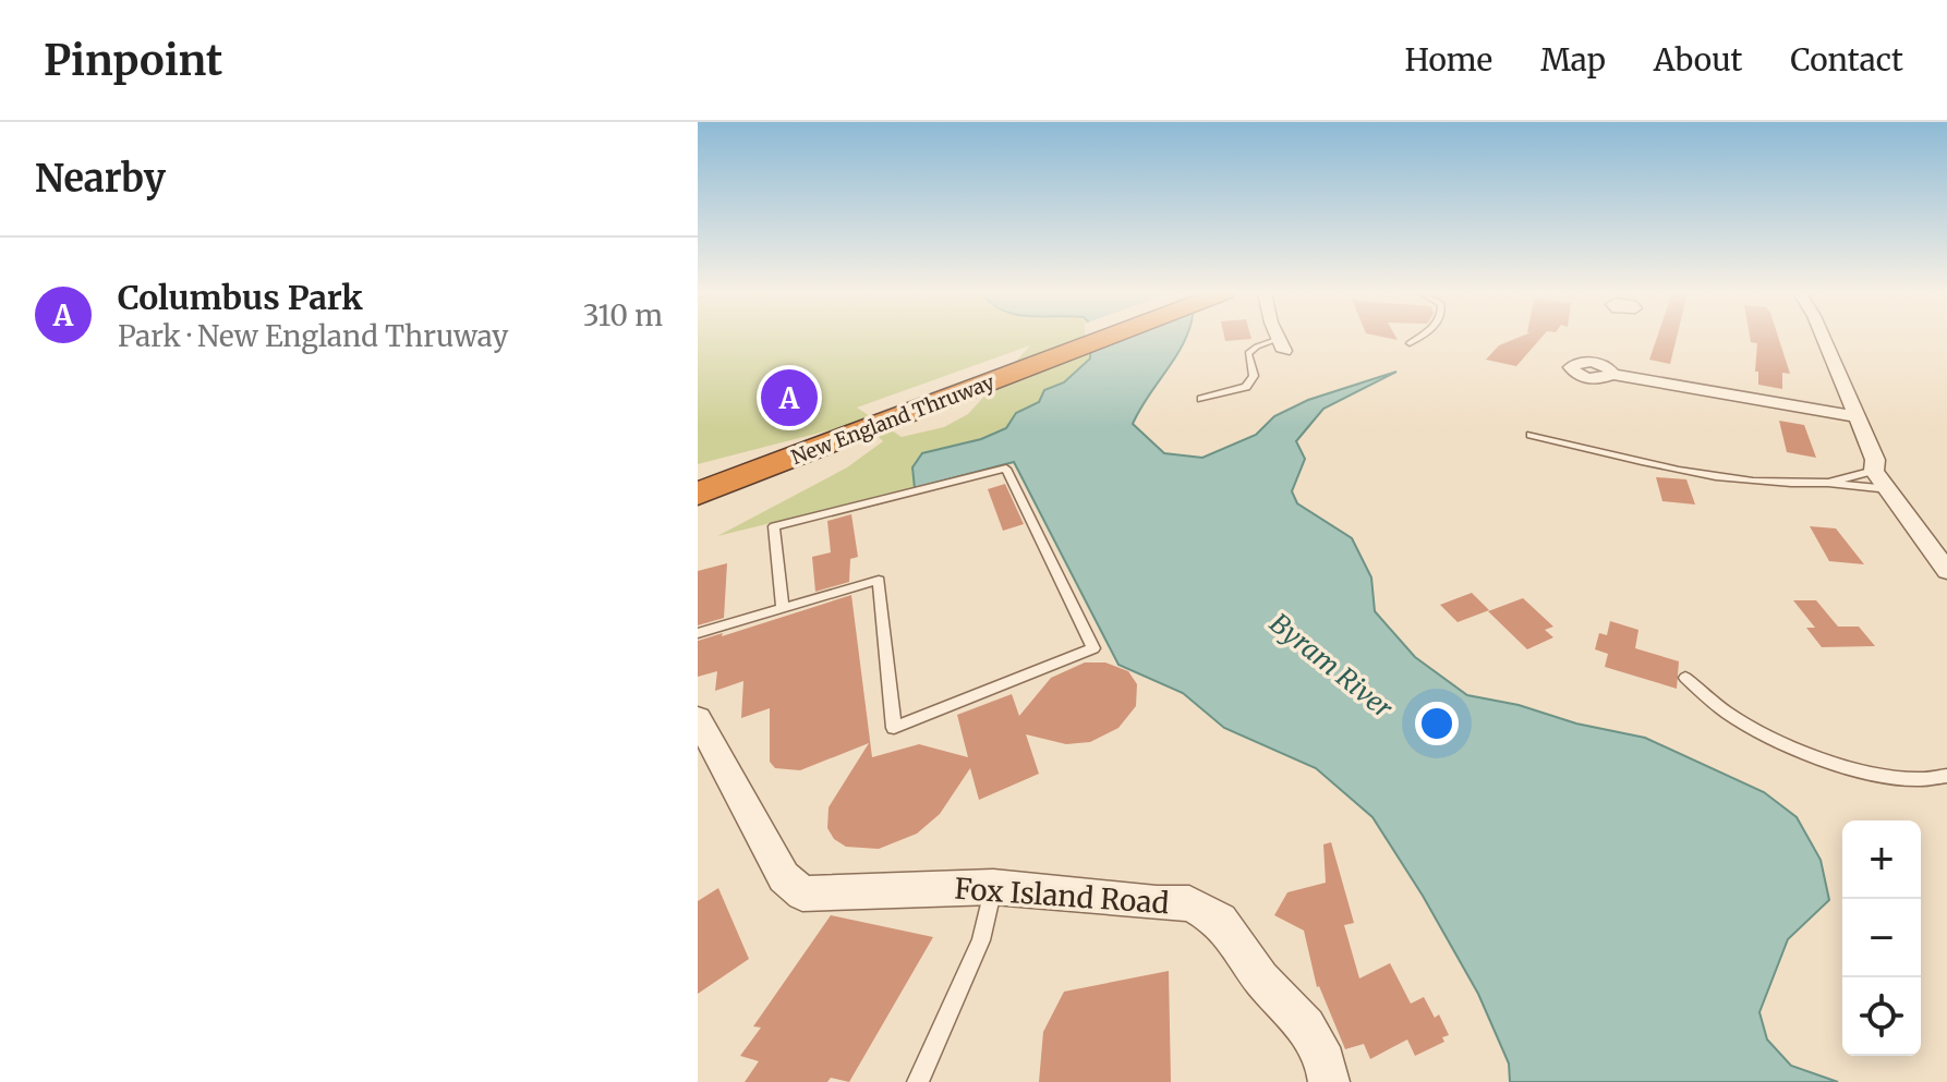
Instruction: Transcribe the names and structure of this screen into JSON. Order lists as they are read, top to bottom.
{
  "streets": {
    "highway": ["New England Thruway"],
    "street": ["Fox Island Road"]
  },
  "water": ["Byram River"],
  "page": {
    "header": "Pinpoint",
    "nav": [
      "Home",
      "Map",
      "About",
      "Contact"
    ],
    "heading": "Nearby",
    "list": [
      {
        "mark": "A",
        "name": "Columbus Park",
        "note": "Park · New England Thruway",
        "value": "310 m"
      }
    ],
    "pins": "A",
    "map_buttons": ["+", "−"]
  }
}
